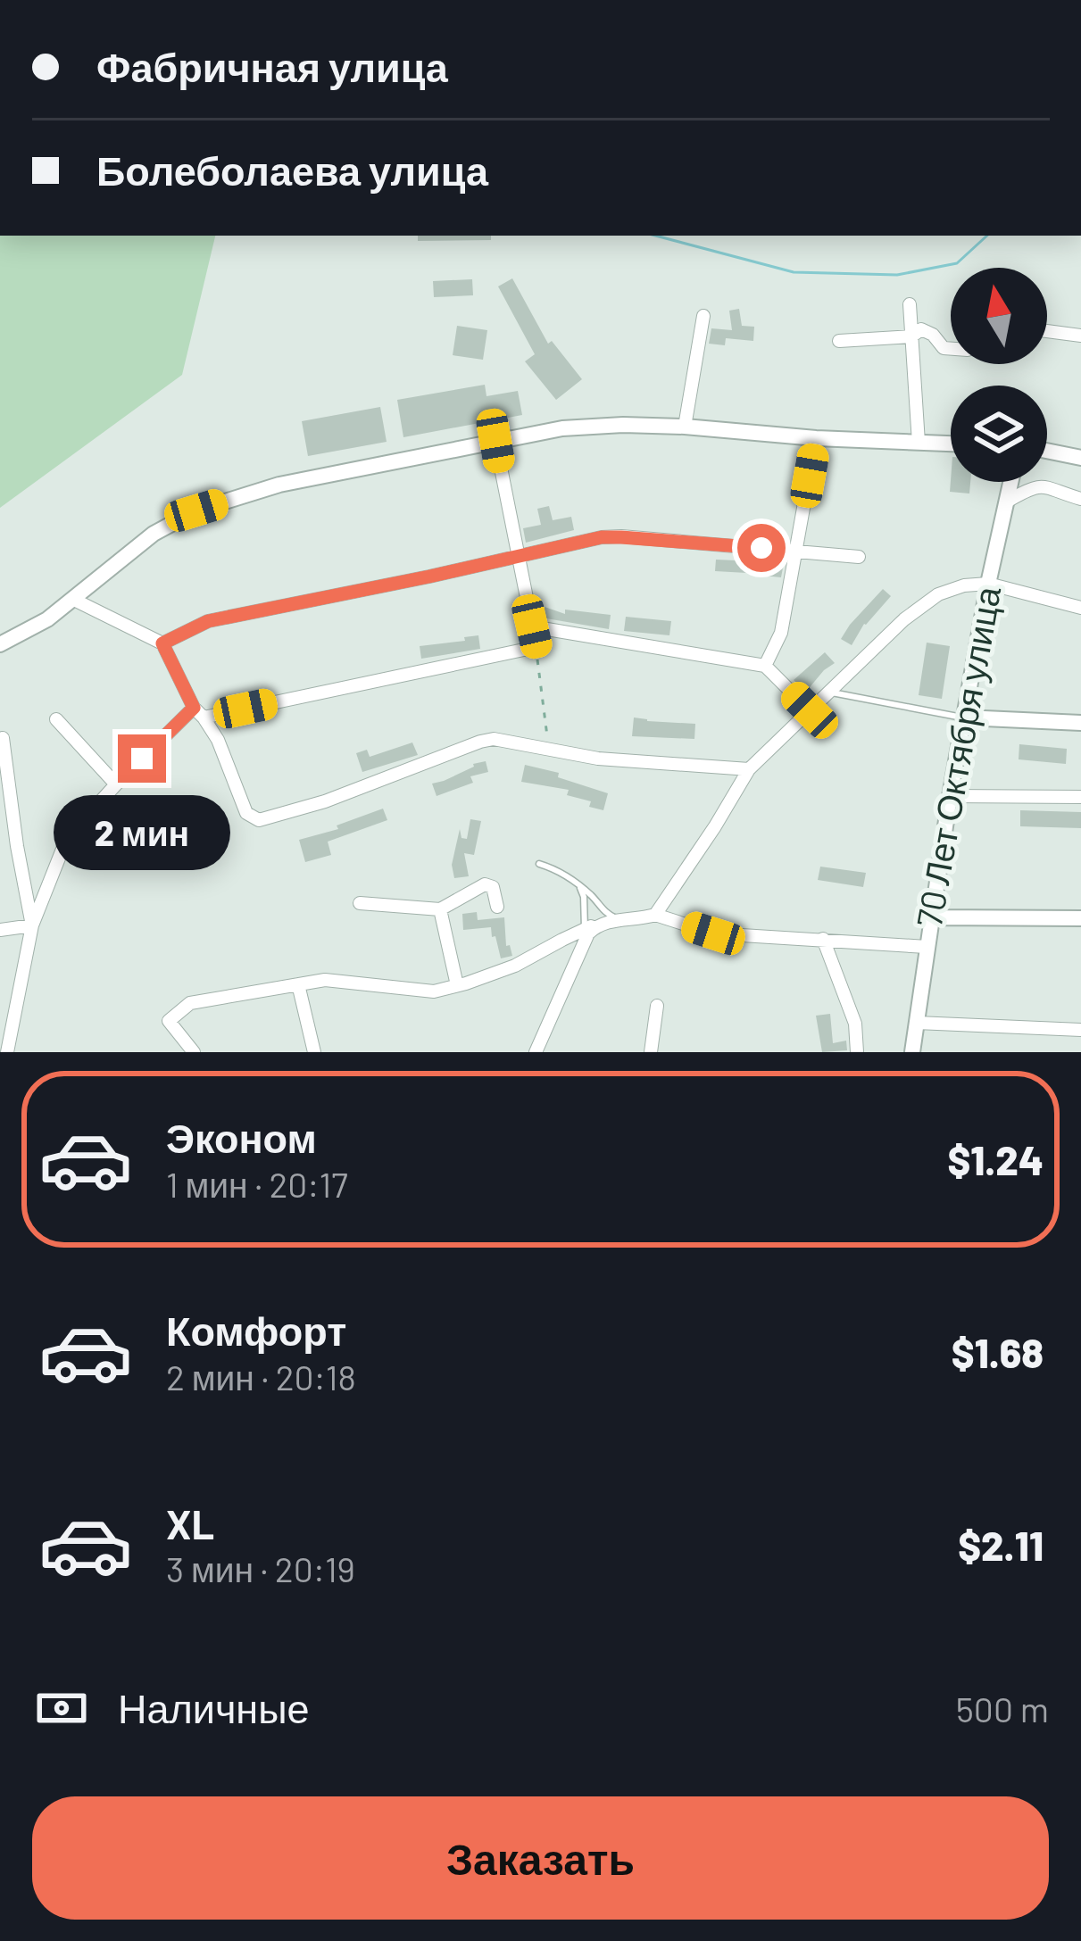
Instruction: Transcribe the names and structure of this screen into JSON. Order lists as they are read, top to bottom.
{
  "streets": {
    "street": ["70 Лет Октября улица"]
  },
  "north": "top",
  "page": {
    "banner": ["Фабричная улица", "Болеболаева улица"],
    "bubble": "2 мин",
    "list": [
      {
        "name": "Эконом",
        "note": "1 мин · 20:17",
        "value": "$1.24"
      },
      {
        "name": "Комфорт",
        "note": "2 мин · 20:18",
        "value": "$1.68"
      },
      {
        "name": "XL",
        "note": "3 мин · 20:19",
        "value": "$2.11"
      }
    ],
    "pay": ["Наличные", "500 m"],
    "buttons": "Заказать"
  }
}
